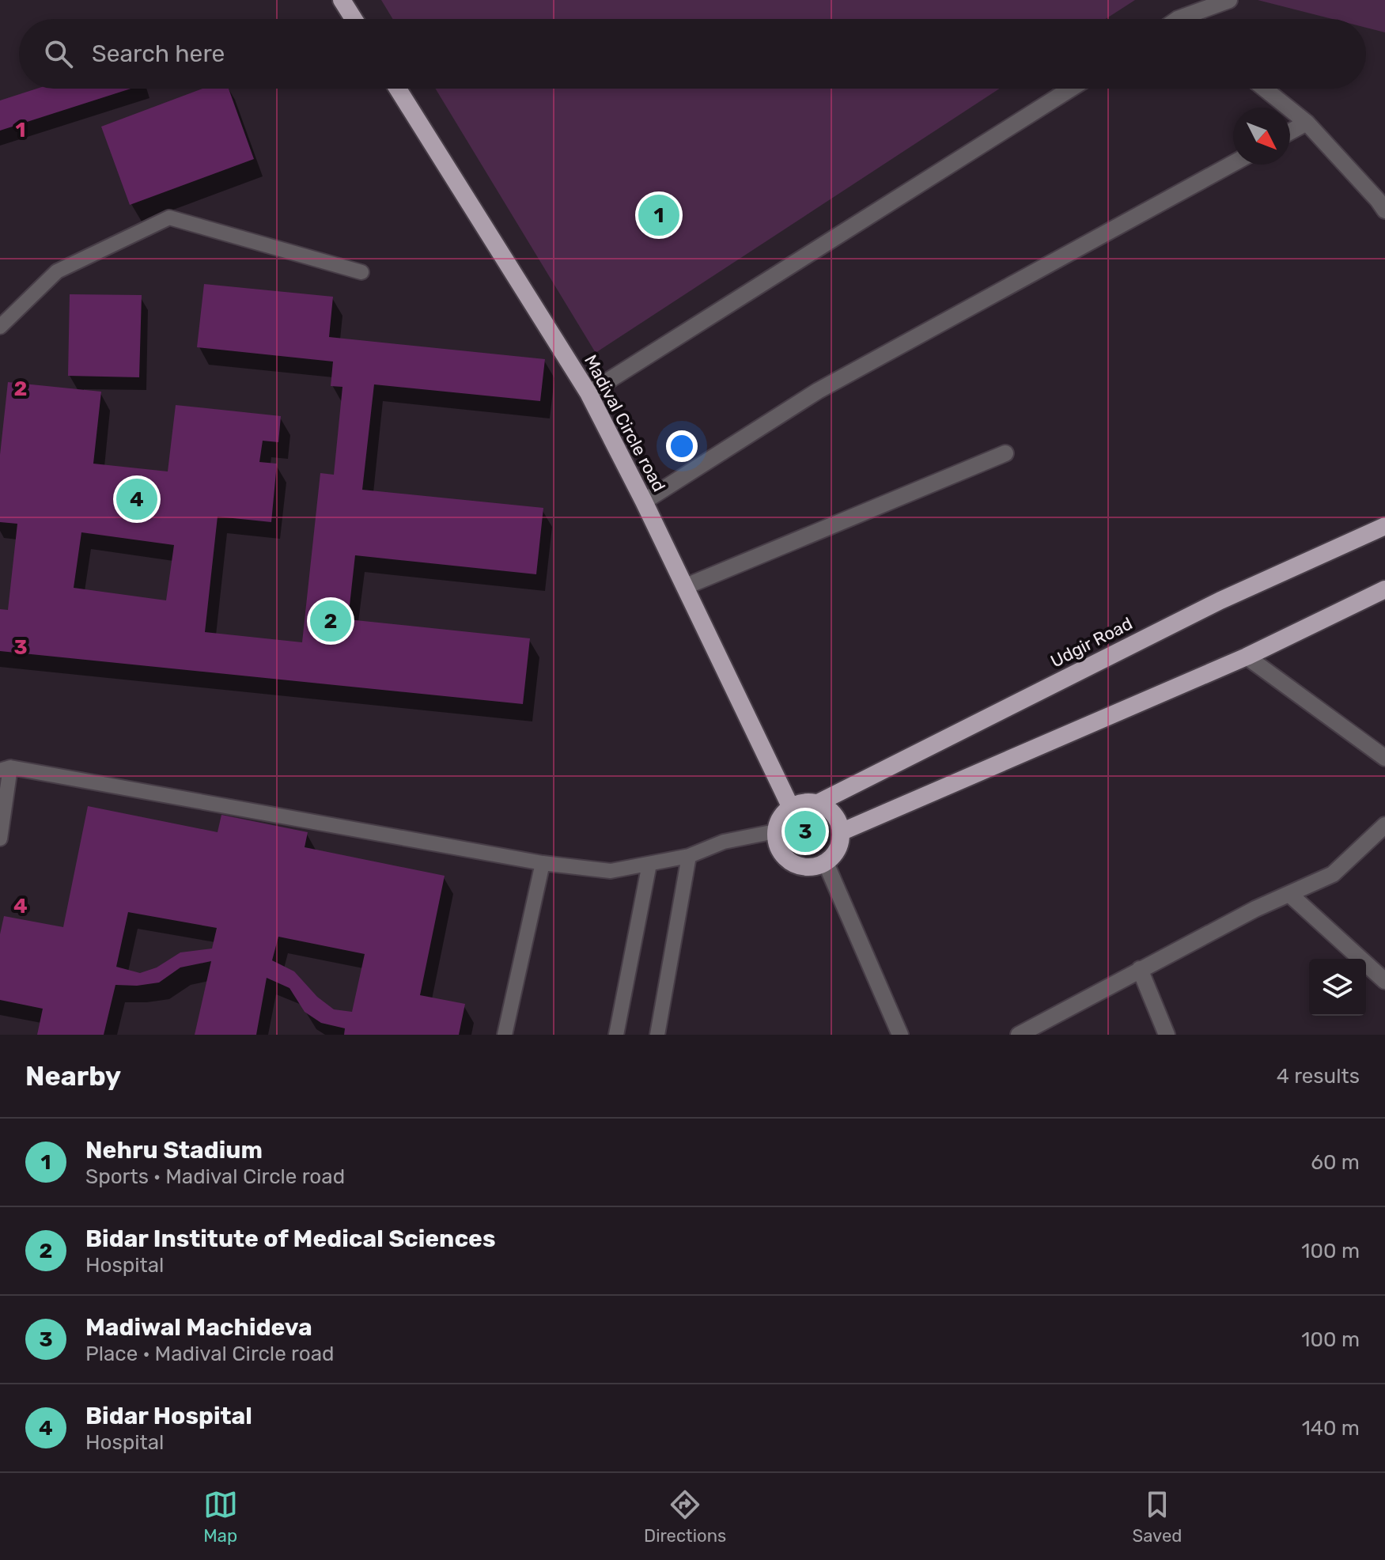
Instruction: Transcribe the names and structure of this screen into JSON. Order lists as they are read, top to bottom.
{
  "streets": {
    "highway": ["Madival Circle road", "Udgir Road"]
  },
  "crossings": [
    ["Madival Circle road", "Udgir Road"]
  ],
  "north": "bottom right",
  "page": {
    "search": "Search here",
    "pins": [
      "1",
      "4",
      "2",
      "3"
    ],
    "heading": ["Nearby", "4 results"],
    "list": [
      {
        "mark": "1",
        "name": "Nehru Stadium",
        "note": "Sports · Madival Circle road",
        "value": "60 m"
      },
      {
        "mark": "2",
        "name": "Bidar Institute of Medical Sciences",
        "note": "Hospital",
        "value": "100 m"
      },
      {
        "mark": "3",
        "name": "Madiwal Machideva",
        "note": "Place · Madival Circle road",
        "value": "100 m"
      },
      {
        "mark": "4",
        "name": "Bidar Hospital",
        "note": "Hospital",
        "value": "140 m"
      }
    ],
    "nav": ["Map", "Directions", "Saved"]
  },
  "grid": {
    "rows": [
      "1",
      "2",
      "3",
      "4"
    ]
  }
}
